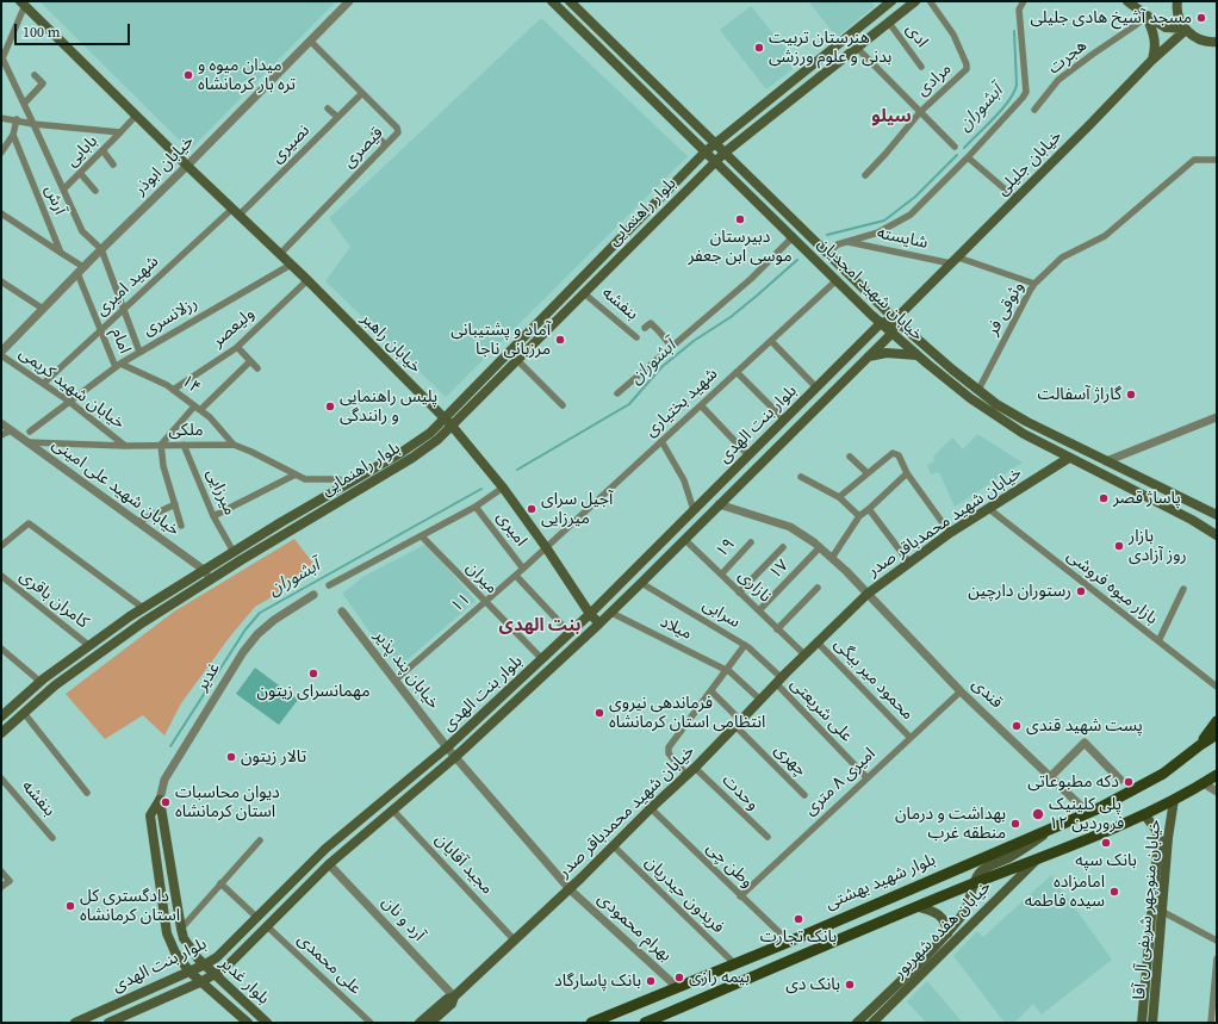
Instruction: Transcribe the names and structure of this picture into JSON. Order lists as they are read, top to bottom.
{
  "streets": {
    "main road": [
      "خیابان جلیلی",
      "بلوار راهنمایی",
      "خیابان شهید امجدیان",
      "خیابان راهبر",
      "بلوار بنت الهدی",
      "خیابان شهید محمدباقر صدر",
      "بلوار شهید بهشتی",
      "خیابان منوچهر شریفی آل آقا",
      "خیابان هفده شهریور",
      "بلوار غدیر"
    ],
    "street": [
      "ادی",
      "هجرت",
      "مرادی",
      "نصیری",
      "قیصری",
      "بابایی",
      "خیابان ابوذر",
      "آرش",
      "شایسته",
      "شهید امیری",
      "بنفشه",
      "وثوقی فر",
      "رزلانسری",
      "ولیعصر",
      "امام",
      "۱۴",
      "خیابان شهید کریمی",
      "شهید بختیاری",
      "ملکی",
      "خیابان شهید علی امینی",
      "میرزایی",
      "امیری",
      "۱۹",
      "۱۷",
      "میران",
      "نازاری",
      "بازار میوه فروشی",
      "کامران باقری",
      "۱۱",
      "سرابی",
      "میلاد",
      "خیابان پند پذیر",
      "غدیر",
      "محمود میر بیگی",
      "قندی",
      "علی شریعتی",
      "چهری",
      "امیری ۸ متری",
      "وحدت",
      "مجید آقایان",
      "وطن چی",
      "فریدون حیدریان",
      "آرد و نان",
      "بهرام محمودی",
      "علی محمدی"
    ]
  },
  "crossings": [
    ["ادی", "بلوار راهنمایی"],
    ["نصیری", "قیصری"],
    ["نصیری", "شهید امیری"],
    ["نصیری", "خیابان راهبر"],
    ["قیصری", "خیابان ابوذر"],
    ["قیصری", "خیابان راهبر"],
    ["بابایی", "خیابان راهبر"],
    ["خیابان جلیلی", "شایسته"],
    ["خیابان جلیلی", "خیابان شهید امجدیان"],
    ["خیابان جلیلی", "بلوار بنت الهدی"],
    ["خیابان ابوذر", "امام"],
    ["خیابان ابوذر", "خیابان راهبر"],
    ["بلوار راهنمایی", "خیابان شهید امجدیان"],
    ["بلوار راهنمایی", "بنفشه"],
    ["بلوار راهنمایی", "خیابان راهبر"],
    ["بلوار راهنمایی", "خیابان شهید علی امینی"],
    ["بلوار راهنمایی", "میرزایی"],
    ["بلوار راهنمایی", "کامران باقری"],
    ["شایسته", "وثوقی فر"],
    ["شهید امیری", "امام"],
    ["شهید امیری", "خیابان راهبر"],
    ["شهید امیری", "خیابان شهید کریمی"],
    ["خیابان شهید امجدیان", "وثوقی فر"],
    ["خیابان شهید امجدیان", "شهید بختیاری"],
    ["خیابان شهید امجدیان", "بلوار بنت الهدی"],
    ["خیابان شهید امجدیان", "خیابان شهید محمدباقر صدر"],
    ["رزلانسری", "امام"],
    ["رزلانسری", "خیابان راهبر"],
    ["رزلانسری", "۱۴"],
    ["رزلانسری", "خیابان شهید کریمی"],
    ["ولیعصر", "خیابان راهبر"],
    ["ولیعصر", "۱۴"],
    ["امام", "۱۴"],
    ["خیابان راهبر", "شهید بختیاری"],
    ["خیابان راهبر", "بلوار بنت الهدی"],
    ["خیابان راهبر", "۱۱"],
    ["۱۴", "ملکی"],
    ["خیابان شهید کریمی", "ملکی"],
    ["شهید بختیاری", "۱۱"],
    ["بلوار بنت الهدی", "امیری"],
    ["بلوار بنت الهدی", "میران"],
    ["بلوار بنت الهدی", "نازاری"],
    ["بلوار بنت الهدی", "سرابی"],
    ["بلوار بنت الهدی", "میلاد"],
    ["بلوار بنت الهدی", "خیابان پند پذیر"],
    ["بلوار بنت الهدی", "قندی"],
    ["بلوار بنت الهدی", "مجید آقایان"],
    ["بلوار بنت الهدی", "آرد و نان"],
    ["بلوار بنت الهدی", "بهرام محمودی"],
    ["بلوار بنت الهدی", "علی محمدی"],
    ["بلوار بنت الهدی", "بلوار غدیر"],
    ["ملکی", "خیابان شهید علی امینی"],
    ["ملکی", "میرزایی"],
    ["خیابان شهید محمدباقر صدر", "نازاری"],
    ["خیابان شهید محمدباقر صدر", "بازار میوه فروشی"],
    ["خیابان شهید محمدباقر صدر", "سرابی"],
    ["خیابان شهید محمدباقر صدر", "میلاد"],
    ["خیابان شهید محمدباقر صدر", "محمود میر بیگی"],
    ["خیابان شهید محمدباقر صدر", "قندی"],
    ["خیابان شهید محمدباقر صدر", "علی شریعتی"],
    ["خیابان شهید محمدباقر صدر", "چهری"],
    ["خیابان شهید محمدباقر صدر", "وحدت"],
    ["خیابان شهید محمدباقر صدر", "مجید آقایان"],
    ["خیابان شهید محمدباقر صدر", "وطن چی"],
    ["خیابان شهید محمدباقر صدر", "فریدون حیدریان"],
    ["خیابان شهید محمدباقر صدر", "آرد و نان"],
    ["خیابان شهید محمدباقر صدر", "بهرام محمودی"],
    ["امیری", "۱۱"],
    ["۱۹", "نازاری"],
    ["۱۷", "نازاری"],
    ["۱۷", "قندی"],
    ["میران", "۱۱"],
    ["۱۱", "خیابان پند پذیر"],
    ["سرابی", "علی شریعتی"],
    ["خیابان پند پذیر", "بهرام محمودی"],
    ["غدیر", "بلوار غدیر"],
    ["محمود میر بیگی", "امیری ۸ متری"],
    ["قندی", "امیری ۸ متری"],
    ["قندی", "بلوار شهید بهشتی"],
    ["علی شریعتی", "امیری ۸ متری"],
    ["امیری ۸ متری", "وطن چی"],
    ["وطن چی", "بلوار شهید بهشتی"],
    ["بلوار شهید بهشتی", "فریدون حیدریان"],
    ["بلوار شهید بهشتی", "بهرام محمودی"]
  ],
  "districts": ["سیلو", "بنت الهدی"],
  "water": ["آبشوران"],
  "places": [
    "مسجد آشیخ هادی جلیلی",
    "هنرستان تربیت بدنی و علوم ورزشی",
    "میدان میوه و تره بار کرمانشاه",
    "دبیرستان موسی ابن جعفر",
    "آماد و پشتیبانی مرزبانی ناجا",
    "گاراژ آسفالت",
    "پلیس راهنمایی و رانندگی",
    "پاساژ قصر",
    "آجیل سرای میرزایی",
    "بازار روز آزادی",
    "رستوران دارچین",
    "مهمانسرای زیتون",
    "فرماندهی نیروی انتظامی استان کرمانشاه",
    "پست شهید قندی",
    "تالار زیتون",
    "دکه مطبوعاتی",
    "دیوان محاسبات استان کرمانشاه",
    "پلی کلینیک ۱۲ فروردین",
    "بهداشت و درمان منطقه غرب",
    "بانک سپه",
    "امامزاده سیده فاطمه",
    "دادگستری کل استان کرمانشاه",
    "بانک تجارت",
    "بیمه رازی",
    "بانک پاسارگاد",
    "بانک دی"
  ],
  "scale_bar": "100 m"
}
